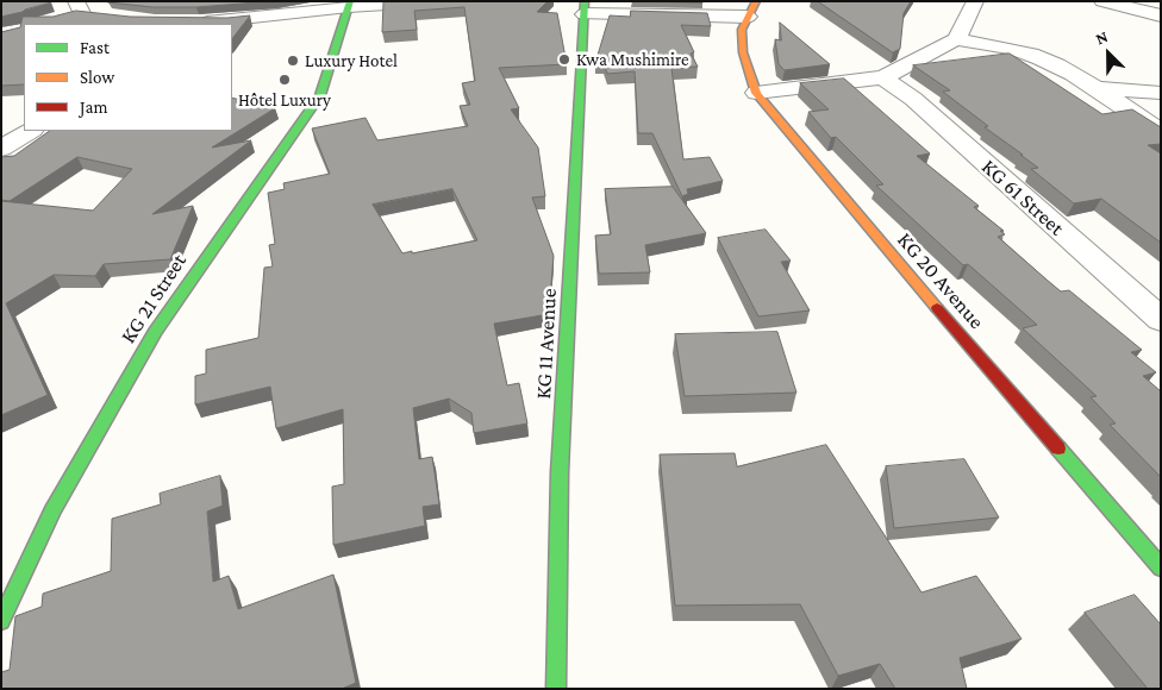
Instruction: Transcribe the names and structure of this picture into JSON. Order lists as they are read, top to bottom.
{
  "streets": {
    "street": [
      "KG 61 Street",
      "KG 20 Avenue",
      "KG 21 Street",
      "KG 11 Avenue"
    ]
  },
  "places": ["Kwa Mushimire", "Luxury Hotel", "Hôtel Luxury"],
  "legend": ["Fast", "Slow", "Jam"],
  "north": "top left"
}
